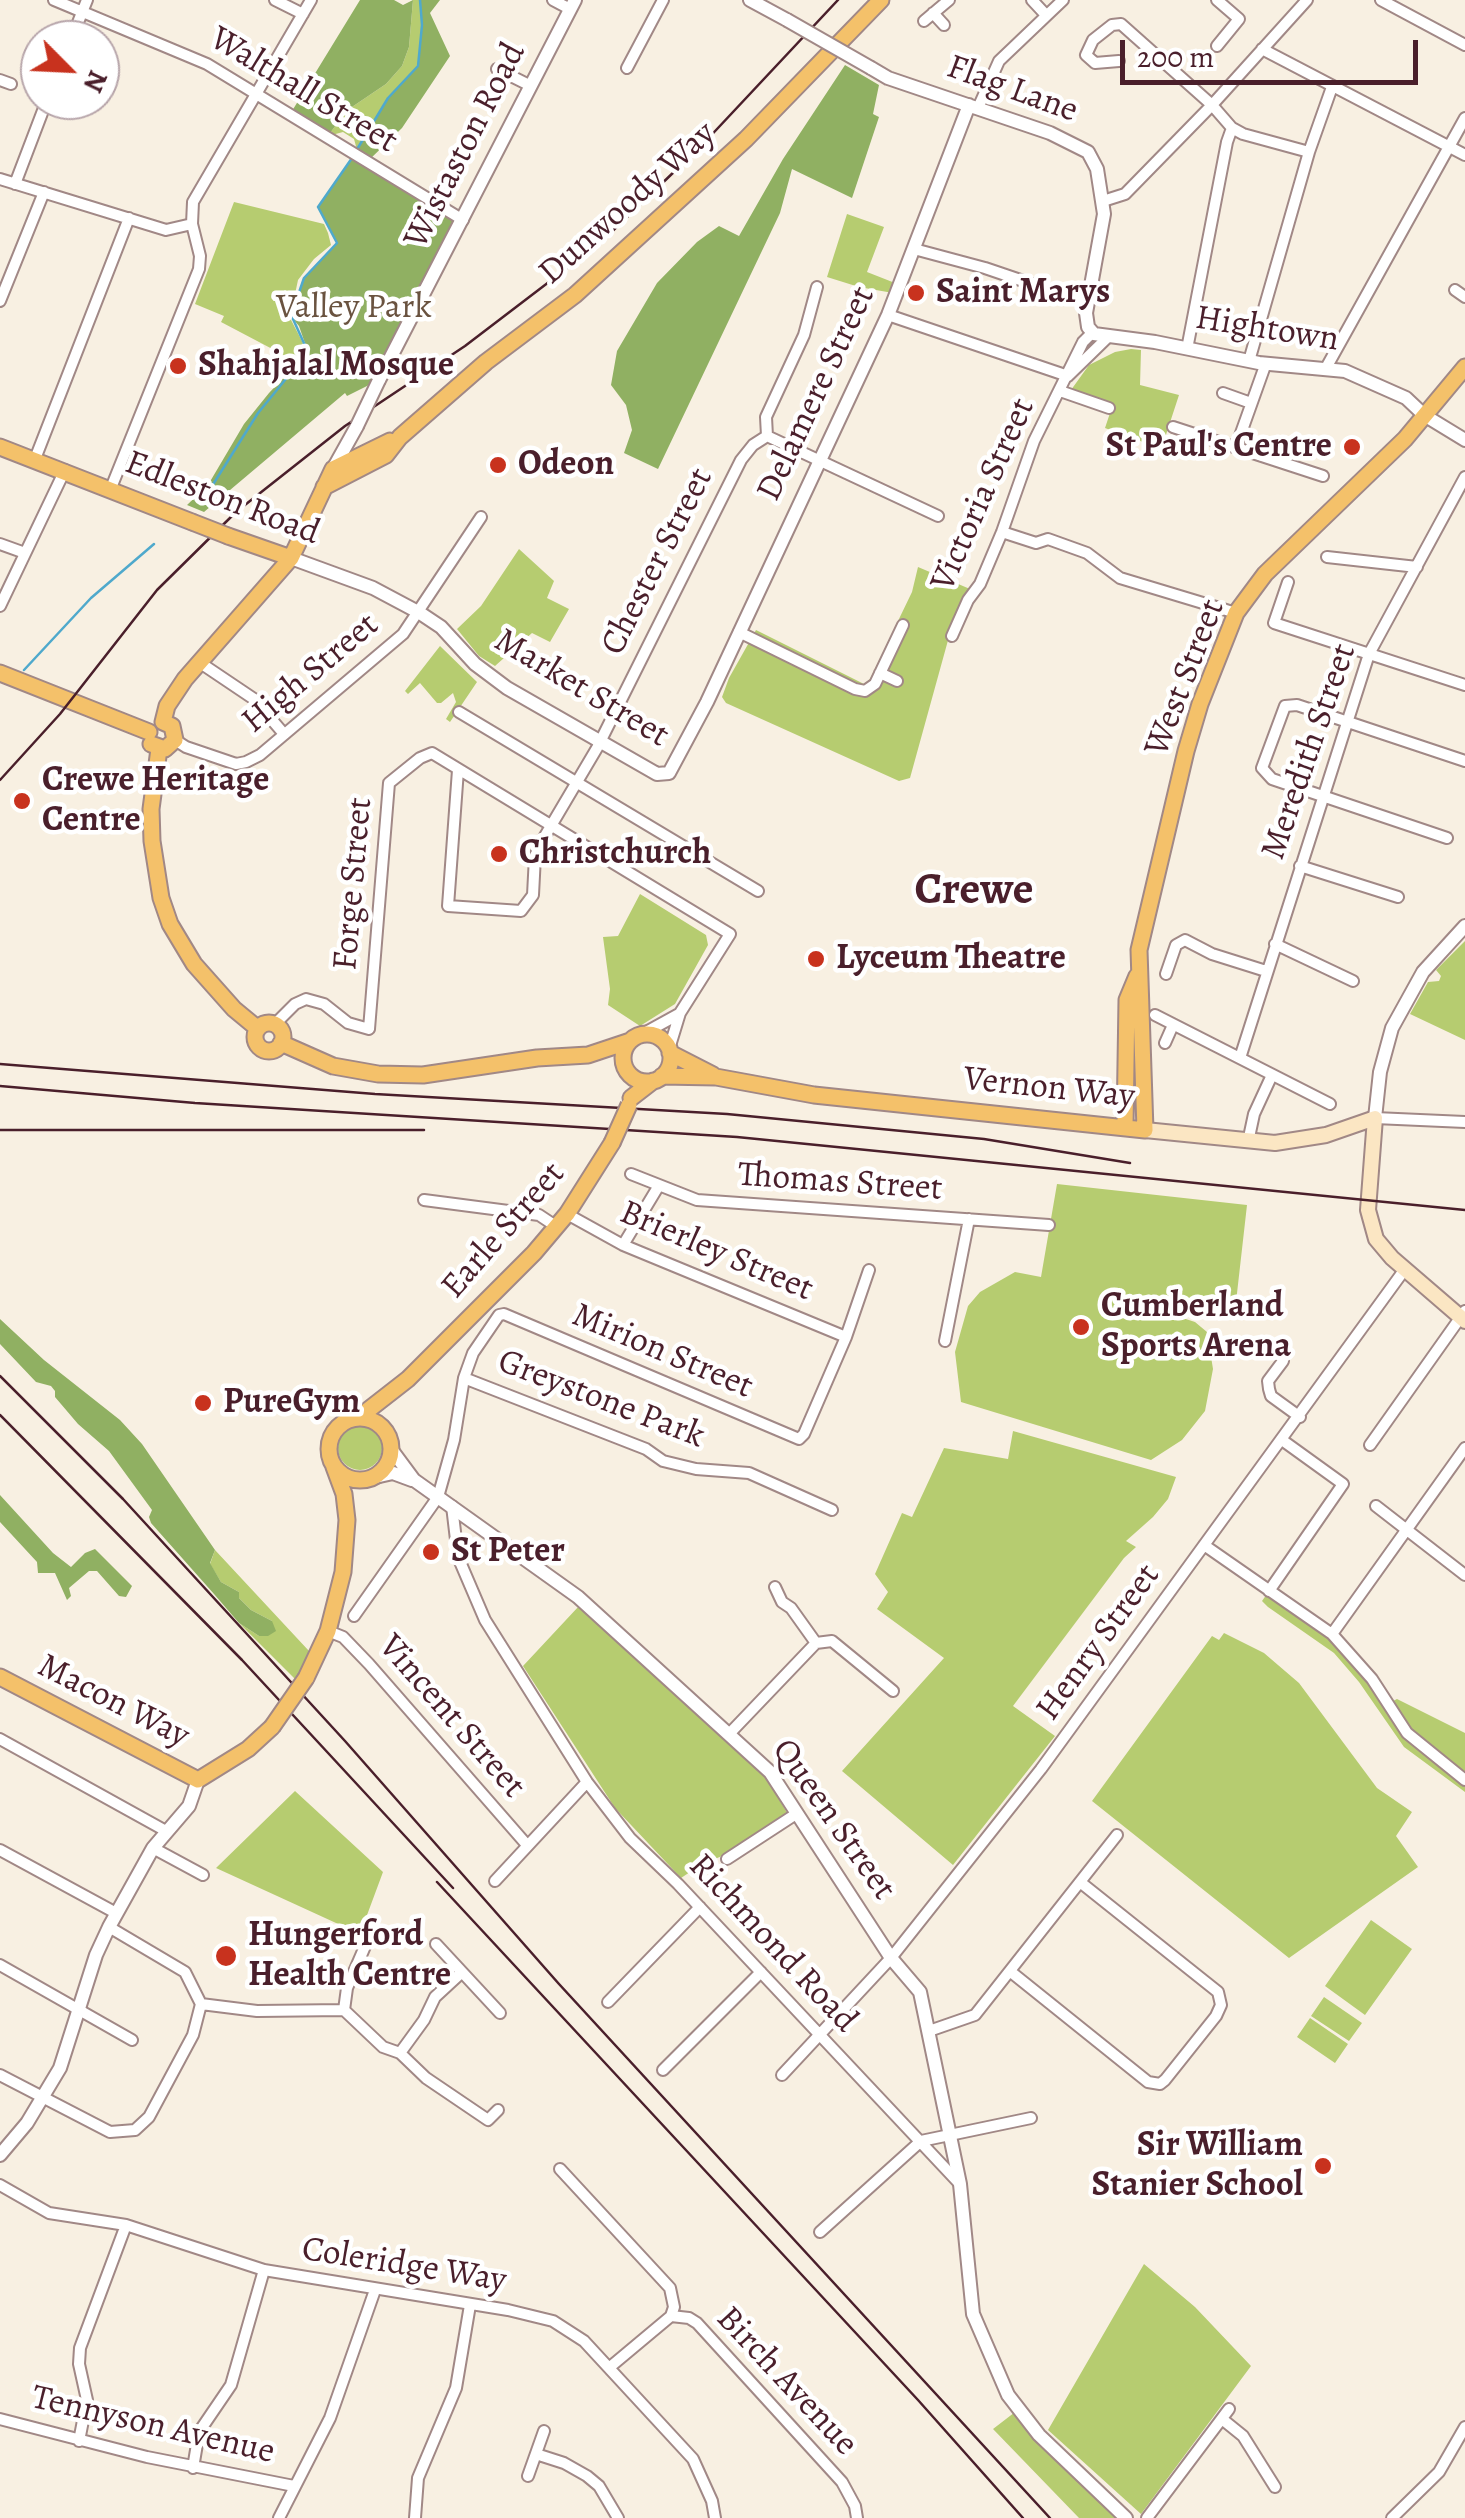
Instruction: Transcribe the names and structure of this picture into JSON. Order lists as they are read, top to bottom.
{
  "streets": {
    "main road": [
      "Dunwoody Way",
      "Edleston Road",
      "West Street",
      "Vernon Way",
      "Earle Street",
      "Macon Way"
    ],
    "street": [
      "Flag Lane",
      "Walthall Street",
      "Wistaston Road",
      "Hightown",
      "Delamere Street",
      "Victoria Street",
      "Chester Street",
      "High Street",
      "Market Street",
      "Meredith Street",
      "Forge Street",
      "Thomas Street",
      "Brierley Street",
      "Mirion Street",
      "Greystone Park",
      "Henry Street",
      "Vincent Street",
      "Queen Street",
      "Richmond Road",
      "Coleridge Way",
      "Birch Avenue",
      "Tennyson Avenue"
    ]
  },
  "crossings": [
    ["Flag Lane", "Hightown"],
    ["Flag Lane", "Delamere Street"],
    ["Flag Lane", "Victoria Street"],
    ["Walthall Street", "Wistaston Road"],
    ["Wistaston Road", "Dunwoody Way"],
    ["Hightown", "Victoria Street"],
    ["Hightown", "West Street"],
    ["Delamere Street", "Market Street"],
    ["Edleston Road", "High Street"],
    ["Edleston Road", "Market Street"],
    ["Chester Street", "Market Street"],
    ["Chester Street", "Forge Street"],
    ["High Street", "Market Street"],
    ["West Street", "Vernon Way"],
    ["Vernon Way", "Earle Street"],
    ["Earle Street", "Brierley Street"],
    ["Earle Street", "Mirion Street"],
    ["Earle Street", "Greystone Park"],
    ["Earle Street", "Queen Street"],
    ["Brierley Street", "Mirion Street"],
    ["Henry Street", "Queen Street"],
    ["Henry Street", "Richmond Road"],
    ["Queen Street", "Richmond Road"],
    ["Coleridge Way", "Birch Avenue"]
  ],
  "districts": ["Crewe"],
  "parks": ["Valley Park"],
  "places": [
    "Saint Marys",
    "Shahjalal Mosque",
    "St Paul's Centre",
    "Odeon",
    "Crewe Heritage Centre",
    "Christchurch",
    "Lyceum Theatre",
    "Cumberland Sports Arena",
    "PureGym",
    "St Peter",
    "Hungerford Health Centre",
    "Sir William Stanier School"
  ],
  "scale_bar": "200 m",
  "north": "bottom right"
}
